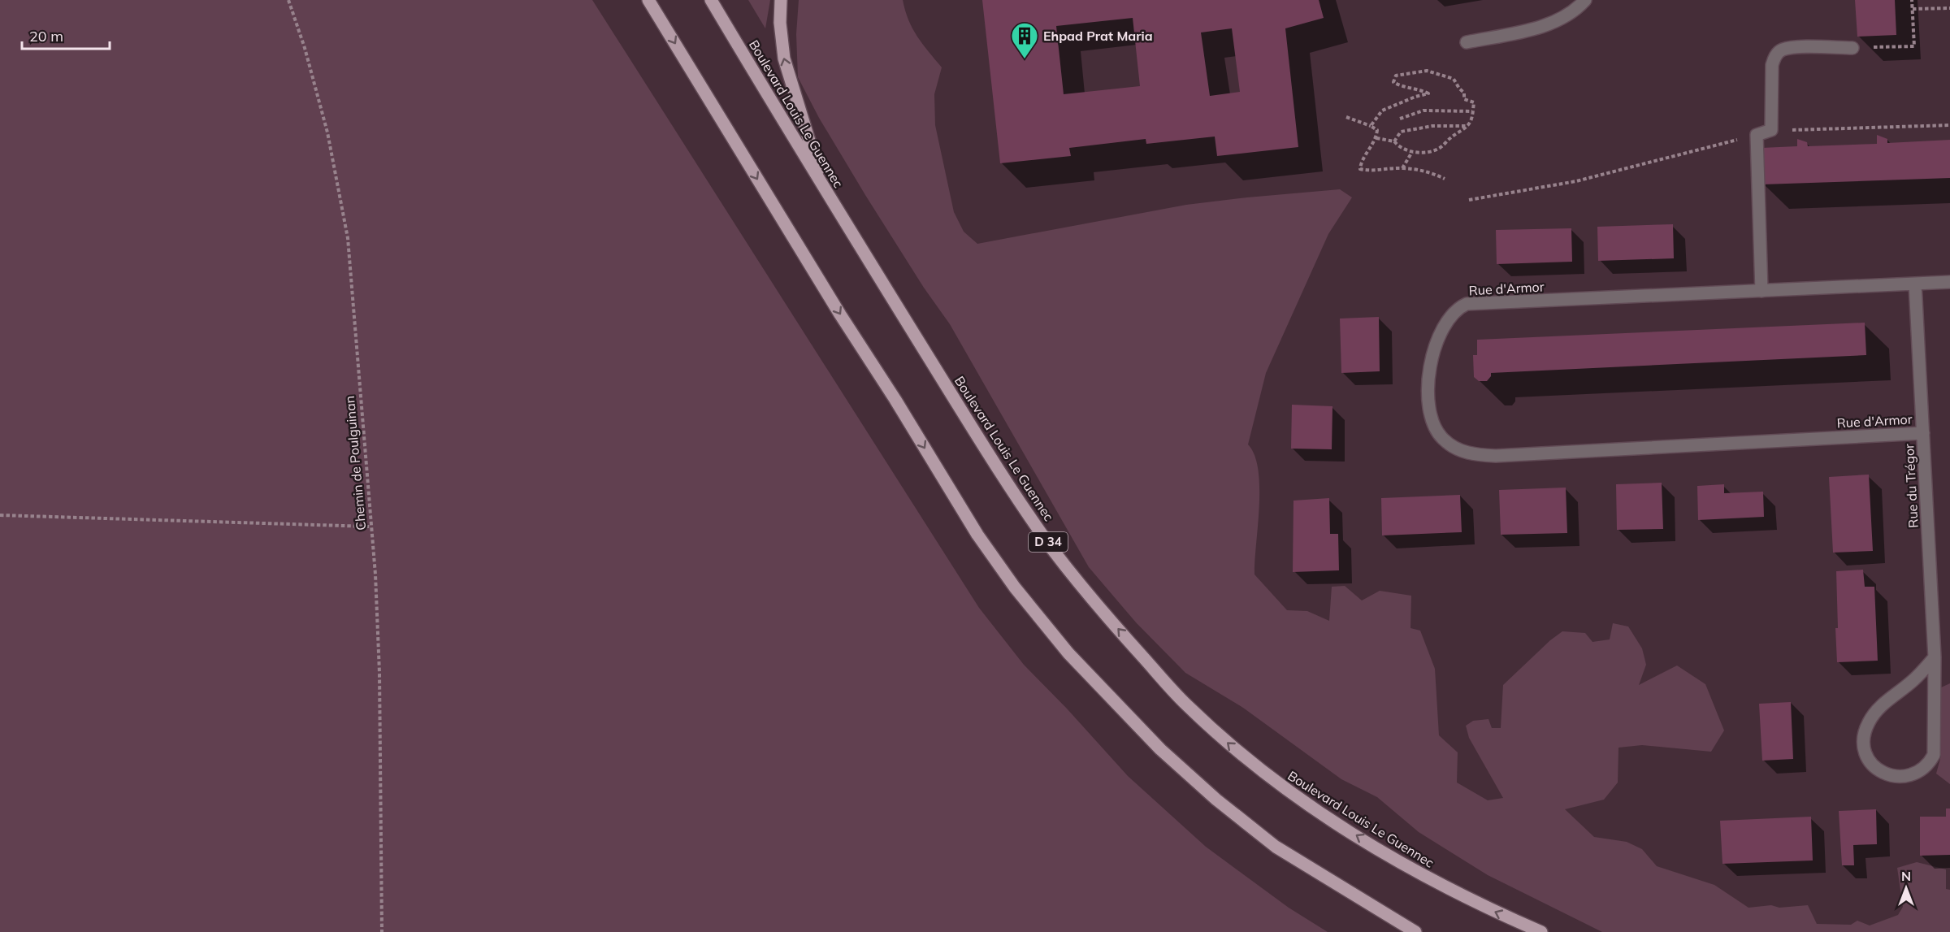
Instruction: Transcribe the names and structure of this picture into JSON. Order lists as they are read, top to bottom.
{
  "streets": {
    "main road": ["Boulevard Louis Le Guennec", "D 34"],
    "street": ["Rue d'Armor", "Rue du Trégor"],
    "path": ["Chemin de Poulguinan"]
  },
  "crossings": [
    ["Rue d'Armor", "Rue du Trégor"]
  ],
  "places": {
    "building": ["Ehpad Prat Maria"]
  },
  "scale_bar": "20 m",
  "north": "top"
}
